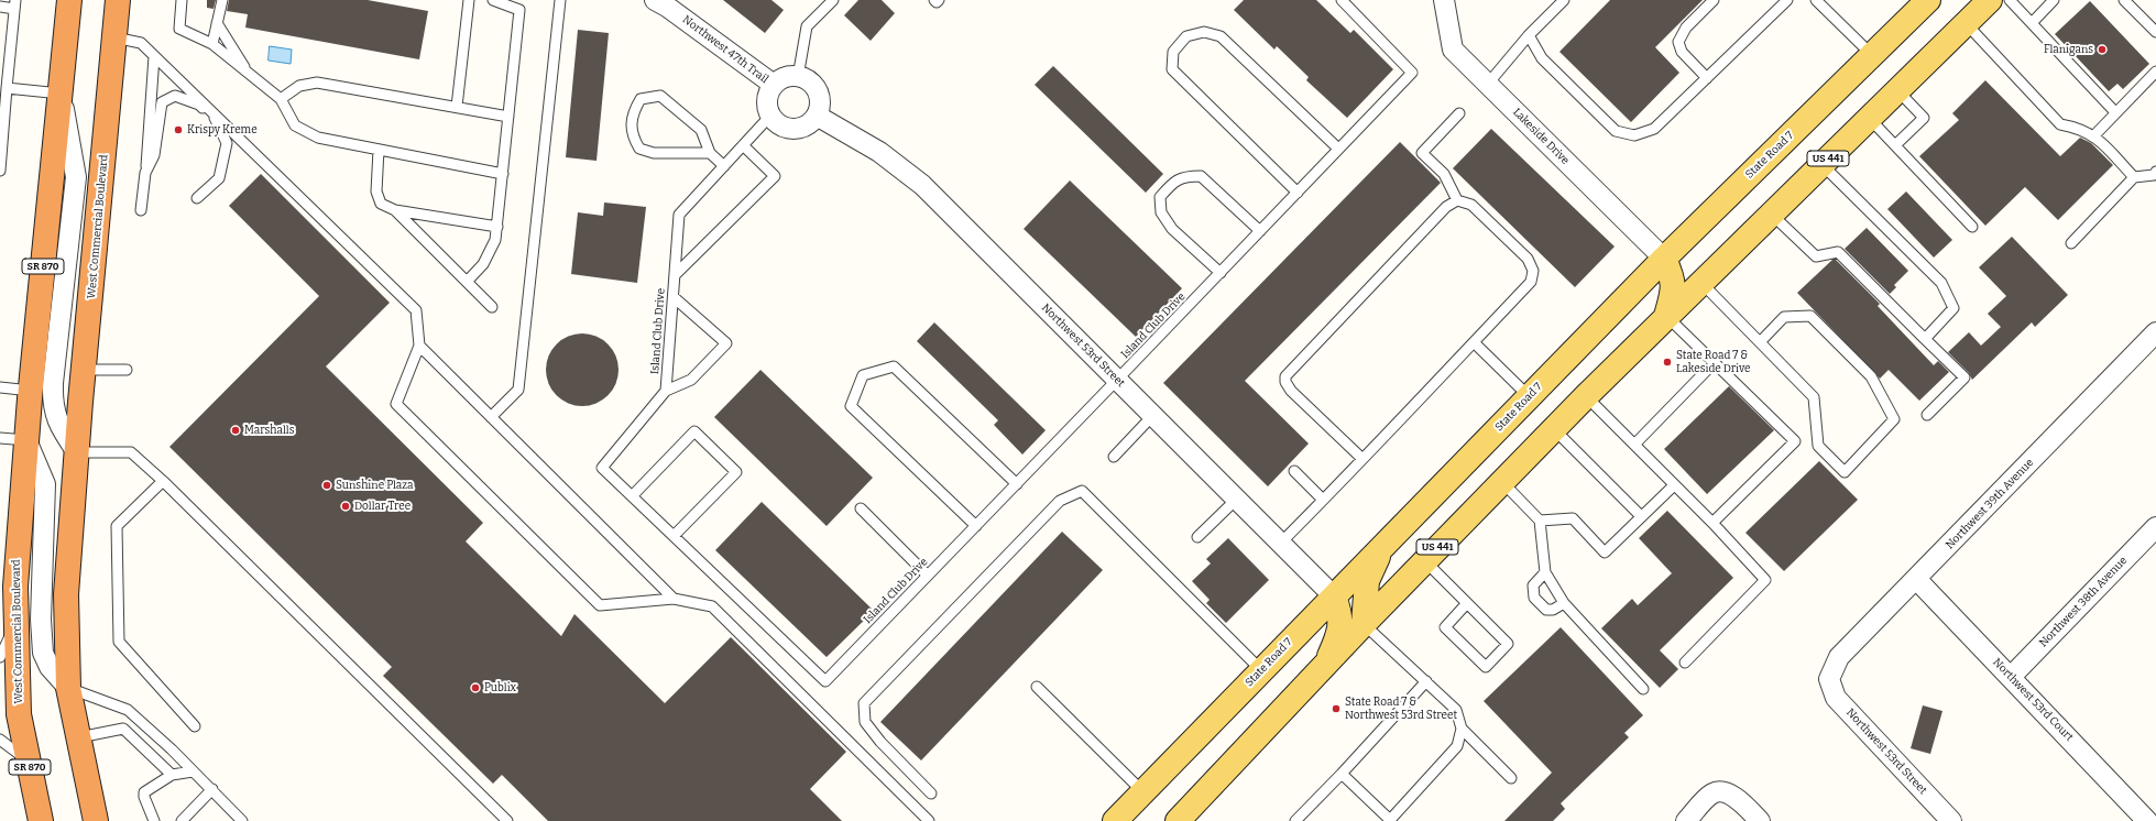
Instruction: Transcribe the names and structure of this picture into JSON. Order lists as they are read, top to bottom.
{
  "streets": {
    "highway": ["West Commercial Boulevard", "SR 870"],
    "main road": ["State Road 7", "US 441"],
    "street": [
      "Northwest 47th Trail",
      "Lakeside Drive",
      "Northwest 53rd Street",
      "Northwest 39th Avenue",
      "Northwest 38th Avenue",
      "Northwest 53rd Court"
    ],
    "lane": ["Island Club Drive"]
  },
  "crossings": [
    ["Northwest 47th Trail", "Island Club Drive"],
    ["Northwest 47th Trail", "Northwest 53rd Street"],
    ["Lakeside Drive", "State Road 7"],
    ["State Road 7", "Northwest 53rd Street"],
    ["Island Club Drive", "Northwest 53rd Street"],
    ["Northwest 53rd Street", "Northwest 39th Avenue"],
    ["Northwest 39th Avenue", "Northwest 53rd Court"],
    ["Northwest 38th Avenue", "Northwest 53rd Court"]
  ],
  "places": [
    "Flanigans",
    "Krispy Kreme",
    "State Road 7 & Lakeside Drive",
    "Marshalls",
    "Sunshine Plaza",
    "Dollar Tree",
    "Publix",
    "State Road 7 & Northwest 53rd Street"
  ]
}
